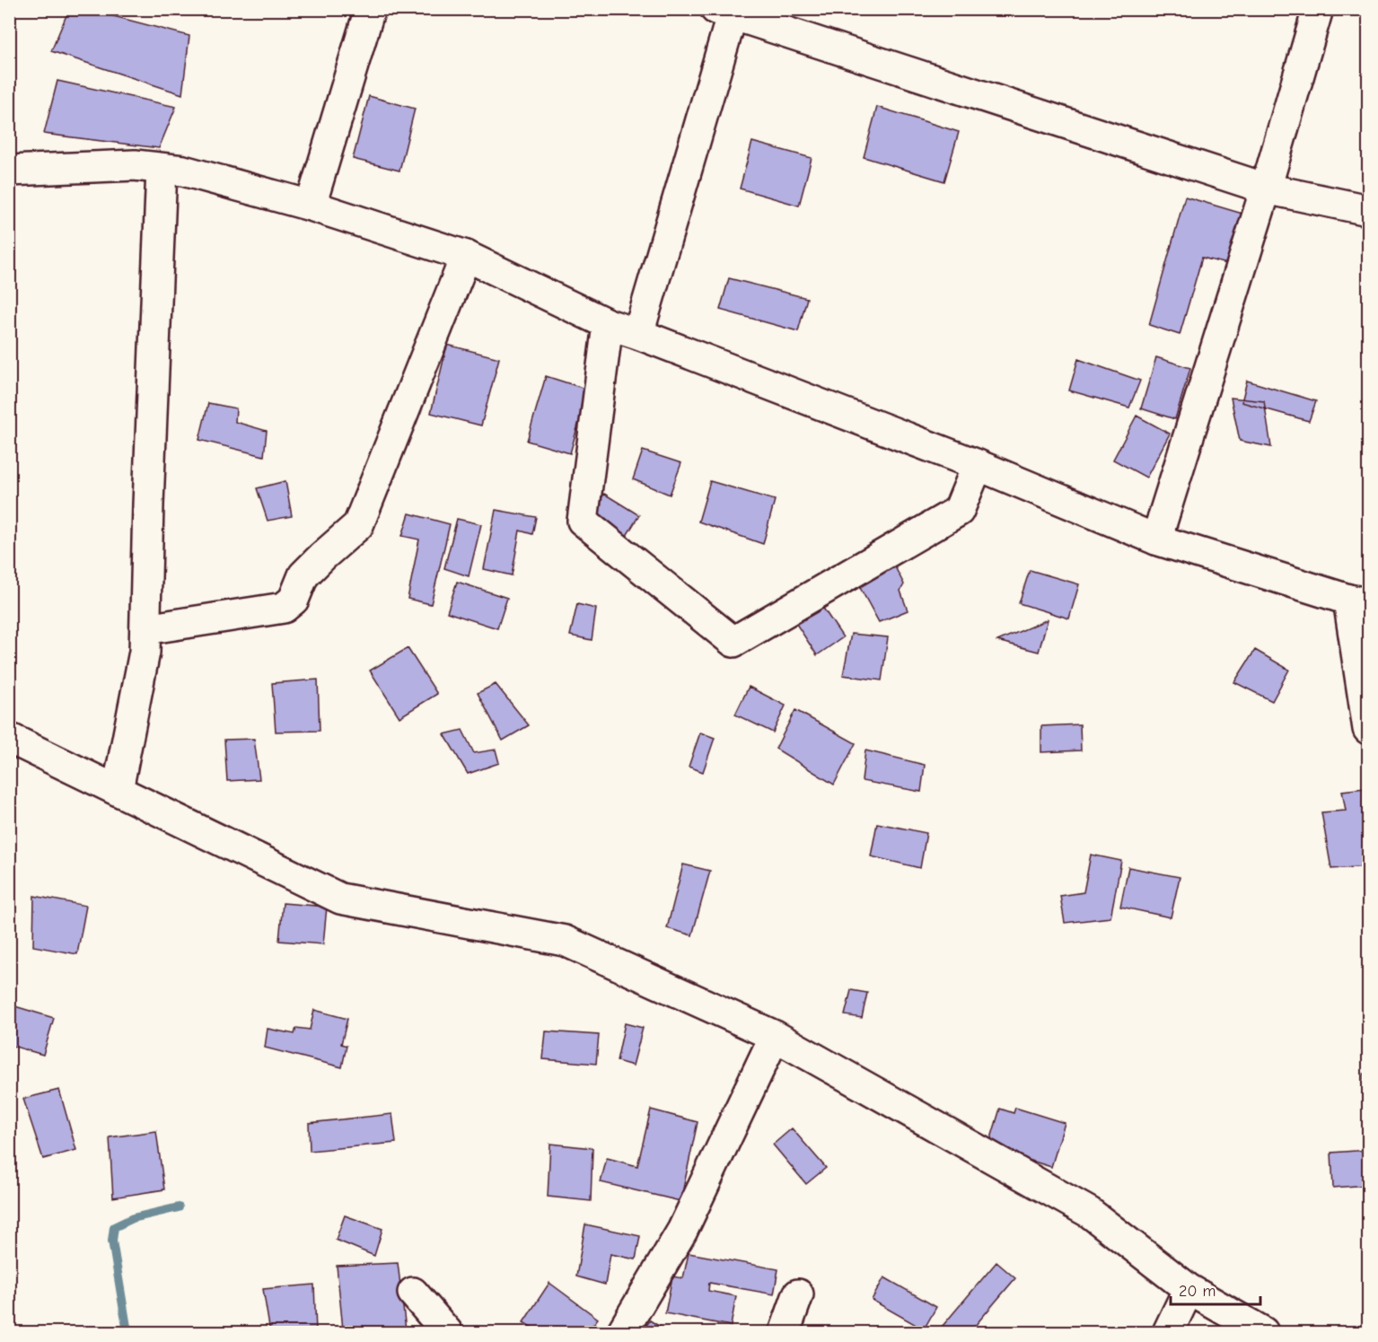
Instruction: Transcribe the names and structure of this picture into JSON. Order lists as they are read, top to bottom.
{
  "scale_bar": "20 m"
}
